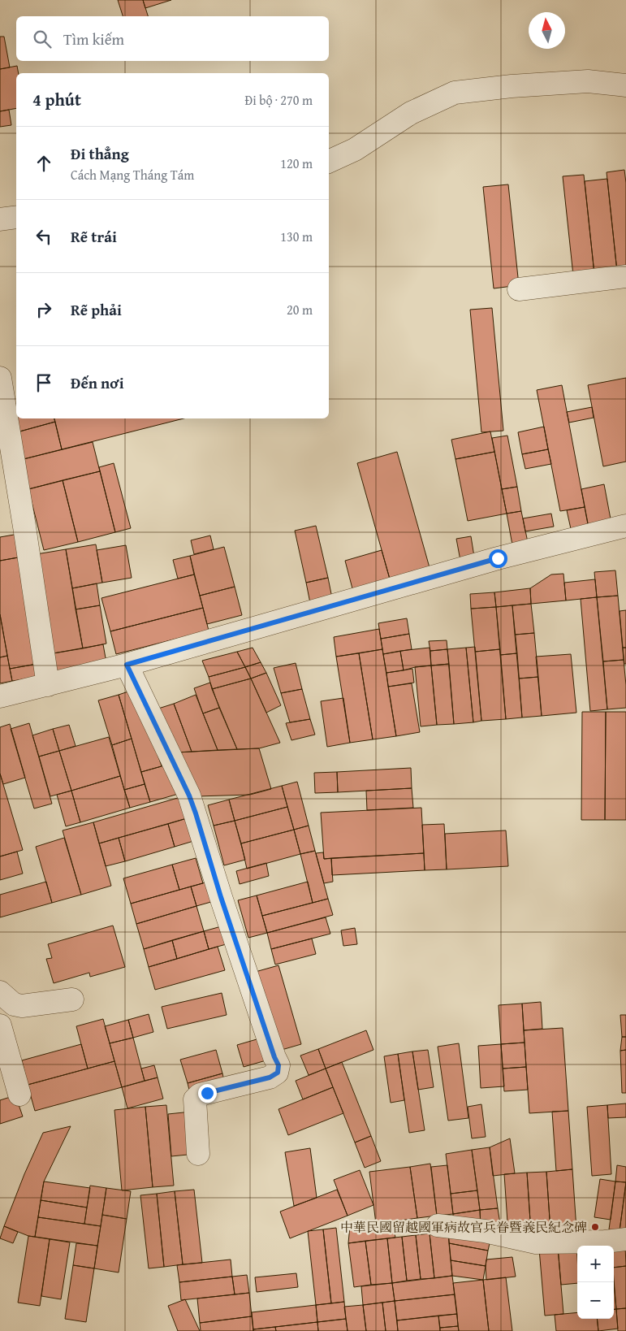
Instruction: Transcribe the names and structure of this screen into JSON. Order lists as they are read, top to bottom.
{
  "places": ["中華民國留越國軍病故官兵眷暨義民紀念碑"],
  "north": "top",
  "page": {
    "search": "Tìm kiếm",
    "heading": ["4 phút", "Đi bộ · 270 m"],
    "list": [
      ["Đi thẳng", "Cách Mạng Tháng Tám", "120 m"],
      ["Rẽ trái", "130 m"],
      ["Rẽ phải", "20 m"],
      "Đến nơi"
    ],
    "map_buttons": ["+", "−"]
  }
}
